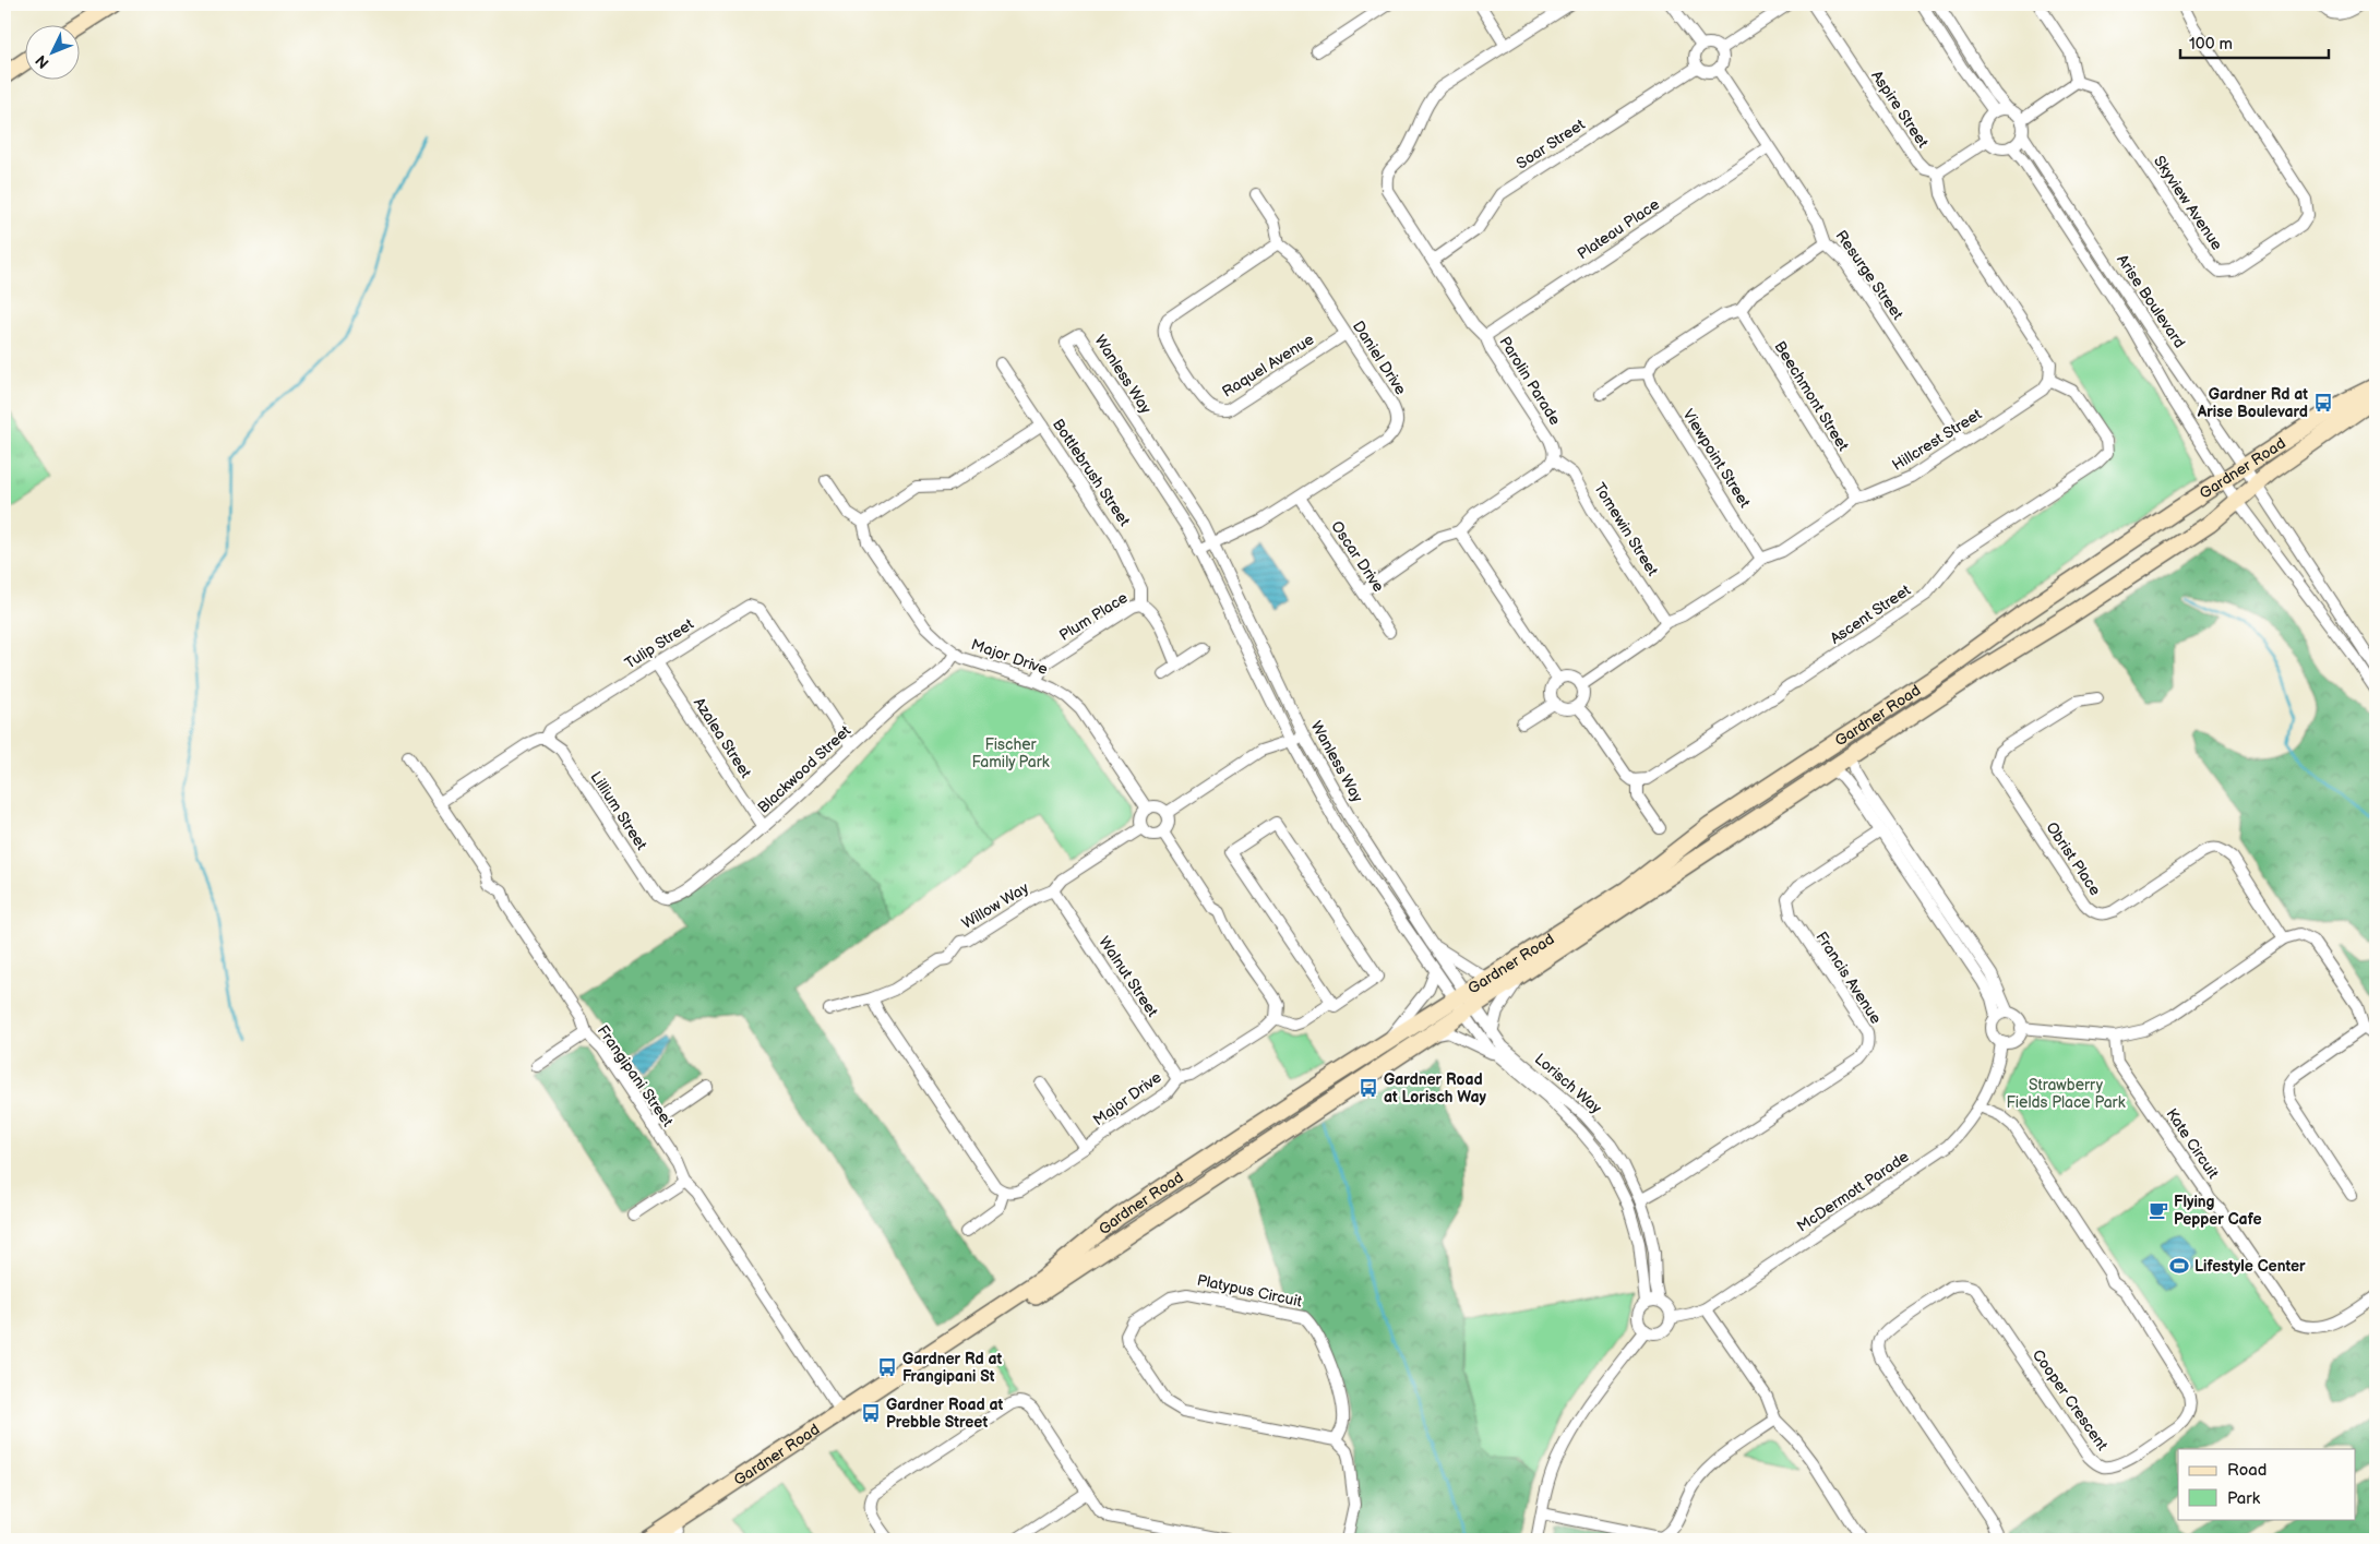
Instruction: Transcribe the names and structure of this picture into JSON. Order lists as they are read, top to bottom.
{
  "streets": {
    "street": [
      "Aspire Street",
      "Soar Street",
      "Skyview Avenue",
      "Plateau Place",
      "Resurge Street",
      "Arise Boulevard",
      "Daniel Drive",
      "Raquel Avenue",
      "Wanless Way",
      "Parolin Parade",
      "Beechmont Street",
      "Hillcrest Street",
      "Viewpoint Street",
      "Gardner Road",
      "Bottlebrush Street",
      "Tomewin Street",
      "Oscar Drive",
      "Ascent Street",
      "Plum Place",
      "Tulip Street",
      "Major Drive",
      "Azalea Street",
      "Blackwood Street",
      "Lillium Street",
      "Obrist Place",
      "Willow Way",
      "Walnut Street",
      "Francis Avenue",
      "Frangipani Street",
      "Lorisch Way",
      "Kate Circuit",
      "McDermott Parade",
      "Platypus Circuit",
      "Cooper Crescent"
    ]
  },
  "crossings": [
    ["Soar Street", "Resurge Street"],
    ["Soar Street", "Parolin Parade"],
    ["Plateau Place", "Resurge Street"],
    ["Plateau Place", "Parolin Parade"],
    ["Resurge Street", "Hillcrest Street"],
    ["Arise Boulevard", "Gardner Road"],
    ["Daniel Drive", "Raquel Avenue"],
    ["Daniel Drive", "Wanless Way"],
    ["Daniel Drive", "Oscar Drive"],
    ["Wanless Way", "Gardner Road"],
    ["Wanless Way", "Lorisch Way"],
    ["Parolin Parade", "Tomewin Street"],
    ["Beechmont Street", "Hillcrest Street"],
    ["Hillcrest Street", "Viewpoint Street"],
    ["Hillcrest Street", "Tomewin Street"],
    ["Hillcrest Street", "Ascent Street"],
    ["Gardner Road", "Frangipani Street"],
    ["Gardner Road", "Lorisch Way"],
    ["Bottlebrush Street", "Plum Place"],
    ["Plum Place", "Major Drive"],
    ["Tulip Street", "Azalea Street"],
    ["Tulip Street", "Blackwood Street"],
    ["Tulip Street", "Lillium Street"],
    ["Tulip Street", "Frangipani Street"],
    ["Major Drive", "Blackwood Street"],
    ["Major Drive", "Willow Way"],
    ["Major Drive", "Walnut Street"],
    ["Azalea Street", "Blackwood Street"],
    ["Blackwood Street", "Lillium Street"],
    ["Willow Way", "Walnut Street"],
    ["Francis Avenue", "Lorisch Way"],
    ["Lorisch Way", "McDermott Parade"],
    ["McDermott Parade", "Cooper Crescent"]
  ],
  "parks": ["Fischer Family Park", "Strawberry Fields Place Park"],
  "places": {
    "bus stop": [
      "Gardner Rd at Arise Boulevard",
      "Gardner Road at Lorisch Way",
      "Gardner Rd at Frangipani St",
      "Gardner Road at Prebble Street"
    ],
    "cafe": ["Flying Pepper Cafe"],
    "sports": ["Lifestyle Center"]
  },
  "legend": ["Road", "Park"],
  "scale_bar": "100 m",
  "north": "bottom left"
}
